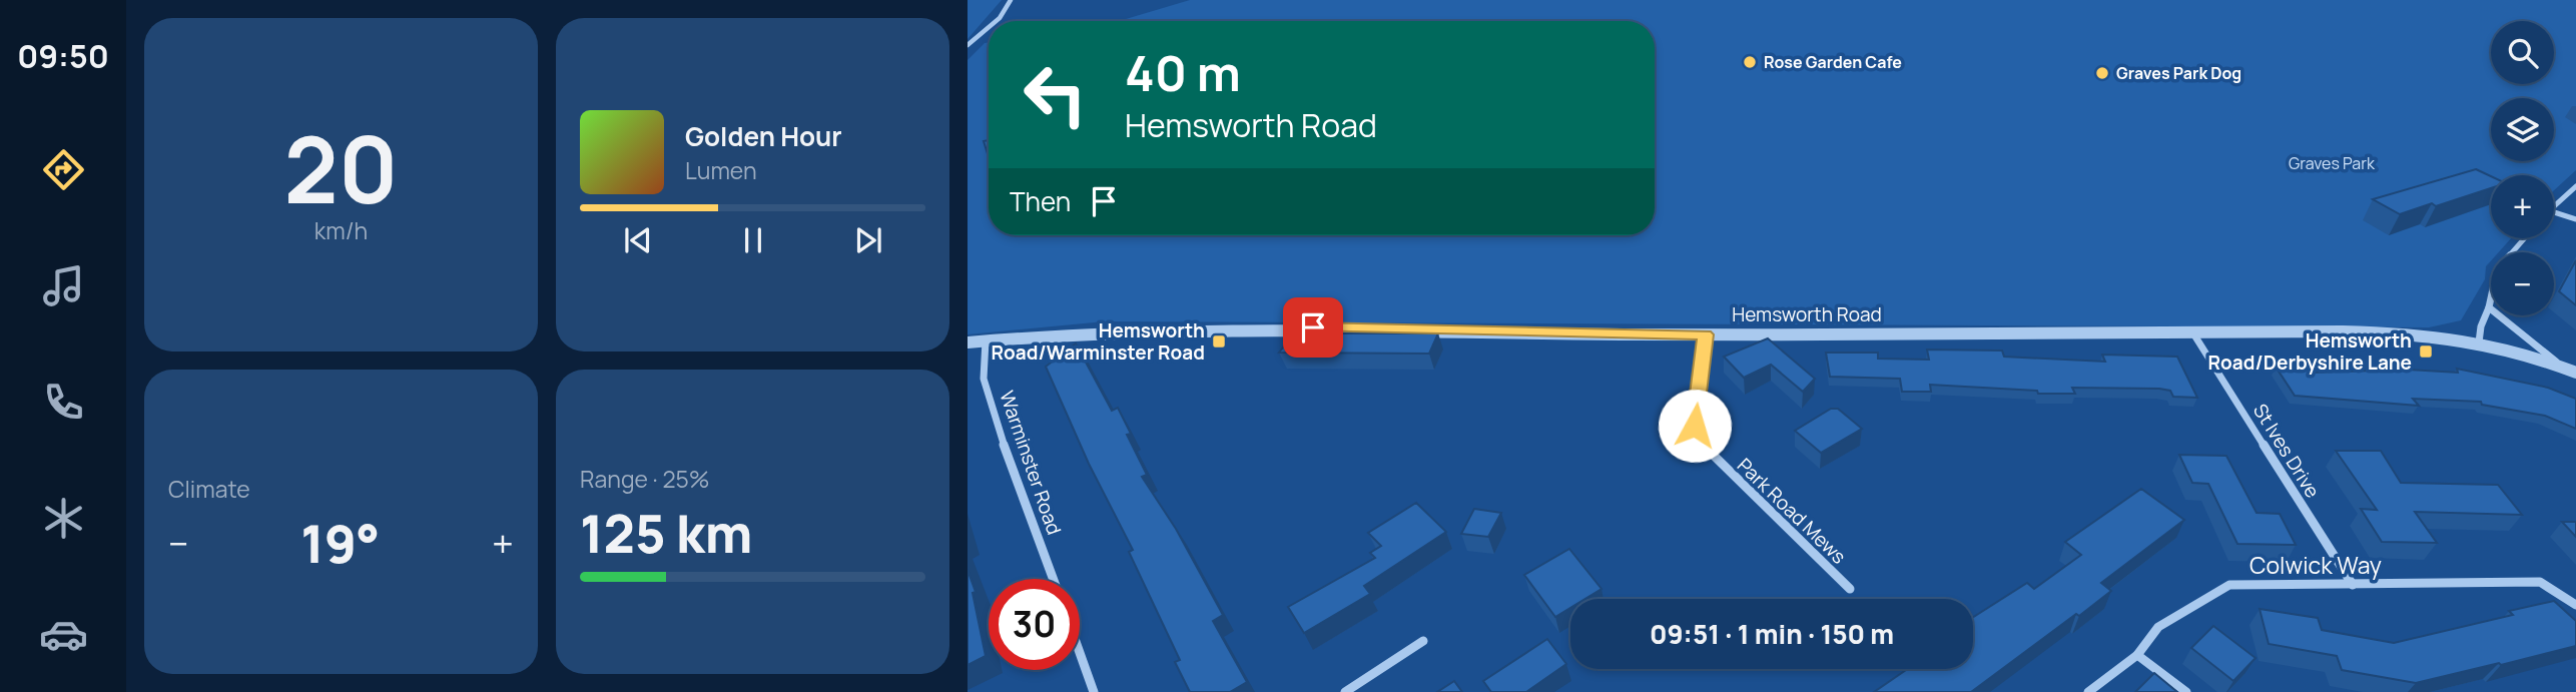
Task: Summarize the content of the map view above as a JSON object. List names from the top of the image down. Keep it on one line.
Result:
{"streets":{"street":["Hemsworth Road","St Ives Drive","Warminster Road","Park Road Mews","Colwick Way"]},"crossings":[["Hemsworth Road","St Ives Drive"],["Hemsworth Road","Warminster Road"],["Hemsworth Road","Park Road Mews"],["St Ives Drive","Colwick Way"]],"parks":["Graves Park"],"places":{"other":["Rose Garden Cafe","Graves Park Dog"],"transit":["Hemsworth Road/Warminster Road","Hemsworth Road/Derbyshire Lane"]},"page":{"tabs":"09:50","tile":[["20","km/h"],"Climate",["Range · 25%","125 km"]],"map_buttons":["+","−"],"turn":["40 m","Hemsworth Road"],"song":["Golden Hour","Lumen"],"then":"Then","heat":["−","19°","+"],"limit":"30","trip":"09:51 · 1 min · 150 m"}}
